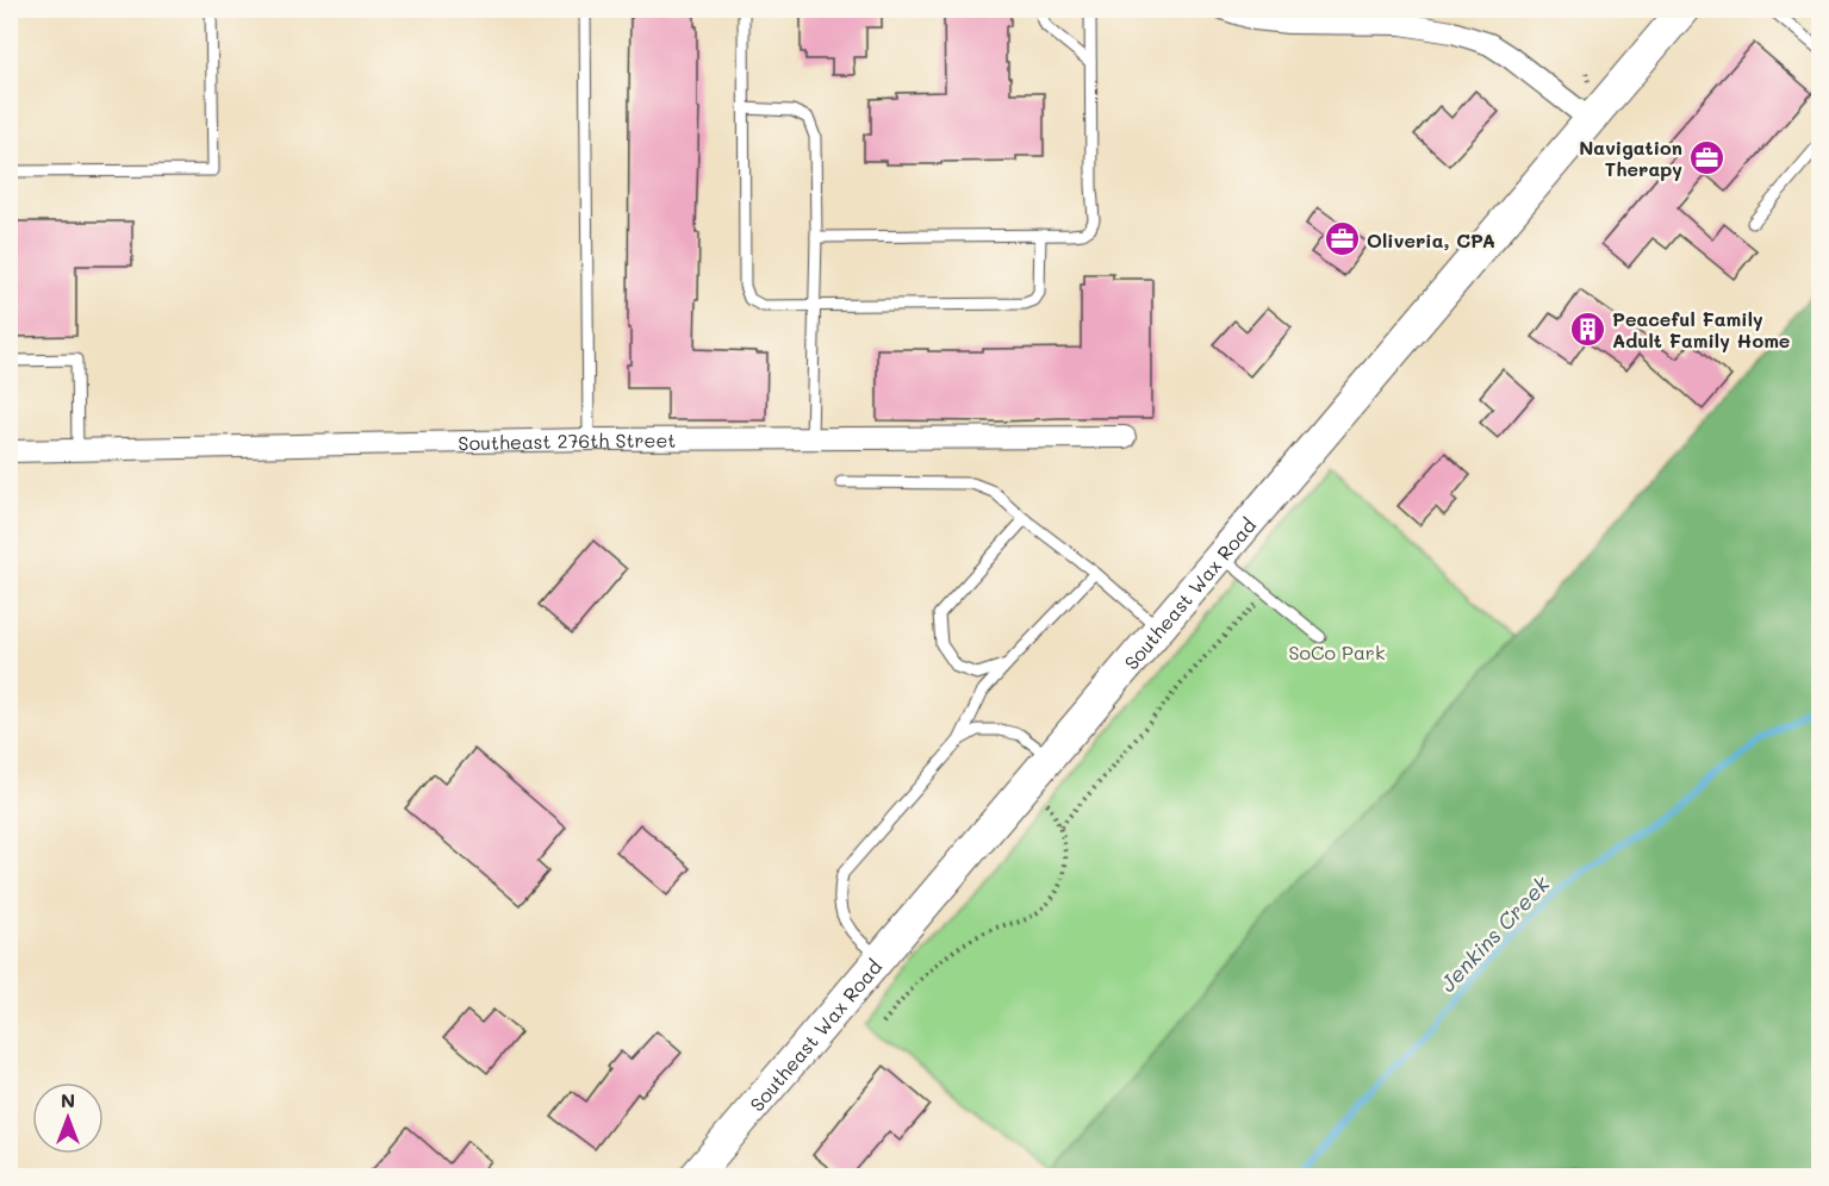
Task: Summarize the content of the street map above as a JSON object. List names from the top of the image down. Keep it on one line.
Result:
{"streets":{"street":["Southeast 276th Street","Southeast Wax Road"]},"water":["Jenkins Creek"],"parks":["SoCo Park"],"places":{"office":["Navigation Therapy","Oliveria, CPA"],"building":["Peaceful Family Adult Family Home"]},"north":"top"}
